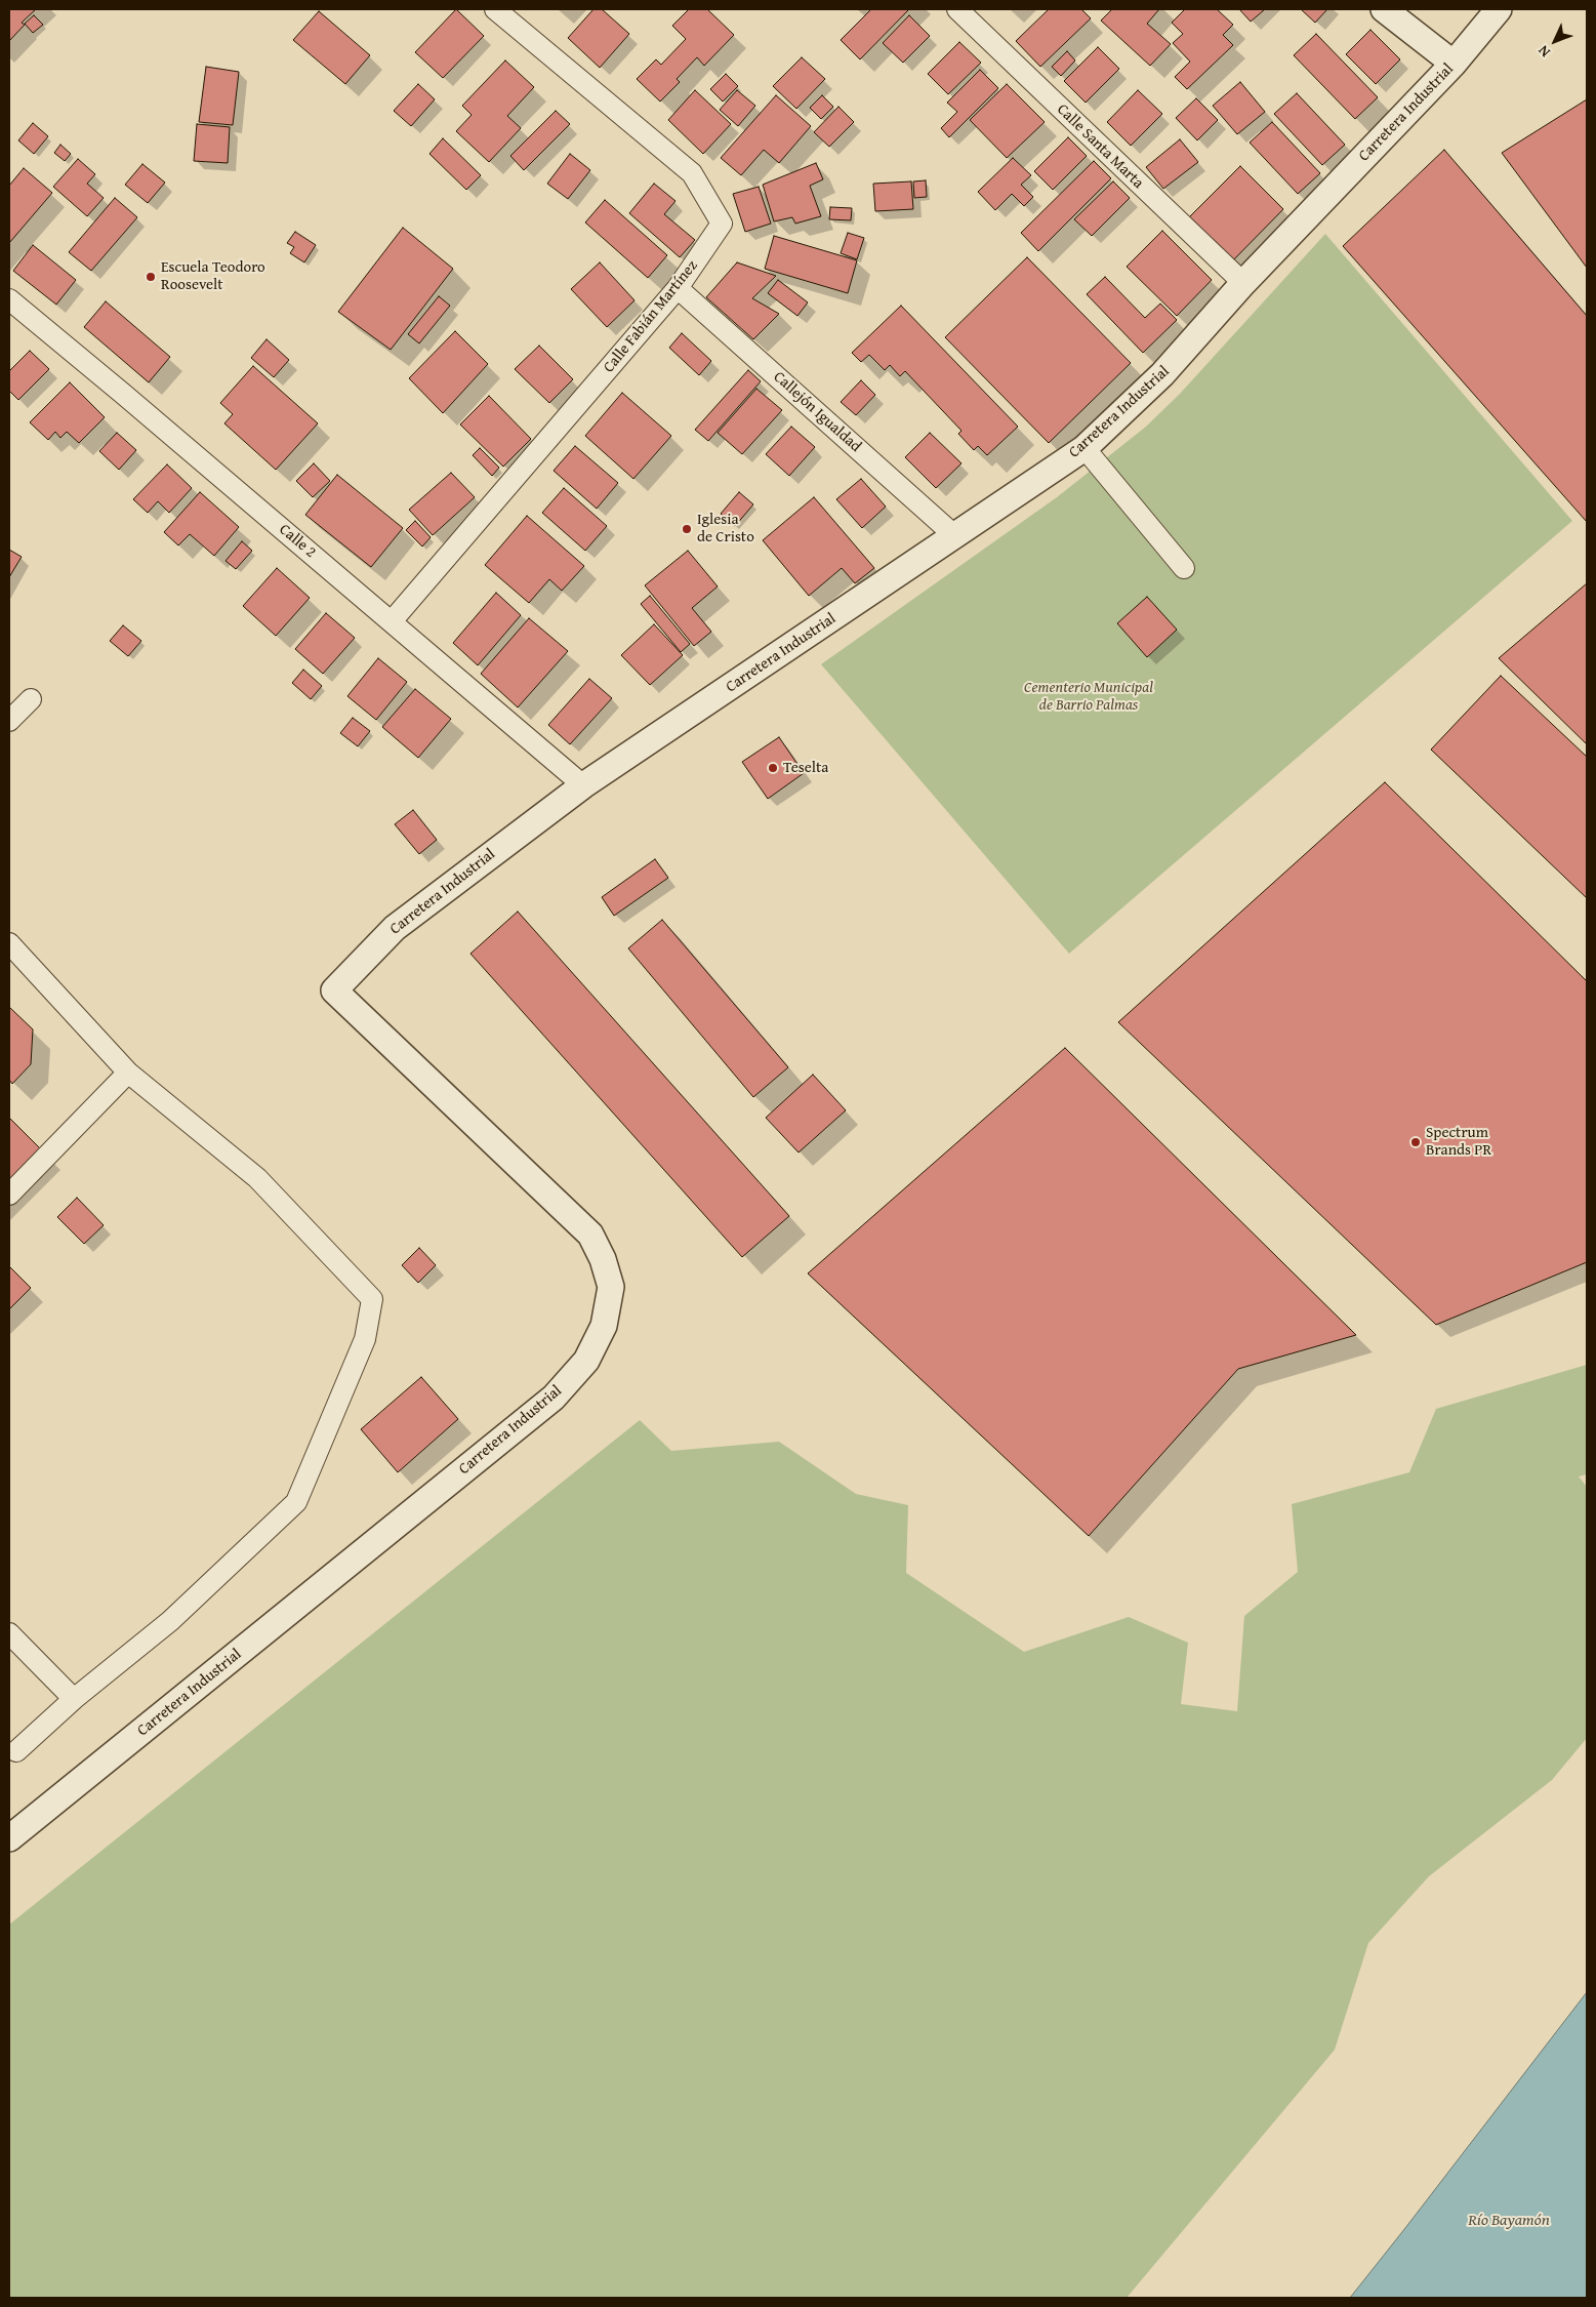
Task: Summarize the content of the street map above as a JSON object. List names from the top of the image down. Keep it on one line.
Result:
{"streets":{"street":["Carretera Industrial","Calle Santa Marta","Calle Fabián Martínez","Callejón Igualdad","Calle 2"]},"crossings":[["Carretera Industrial","Calle Santa Marta"],["Carretera Industrial","Callejón Igualdad"],["Carretera Industrial","Calle 2"],["Calle Fabián Martínez","Callejón Igualdad"],["Calle Fabián Martínez","Calle 2"]],"water":["Río Bayamón"],"parks":["Cementerio Municipal de Barrio Palmas"],"places":["Escuela Teodoro Roosevelt","Iglesia de Cristo","Teselta","Spectrum Brands PR"],"north":"bottom left"}
